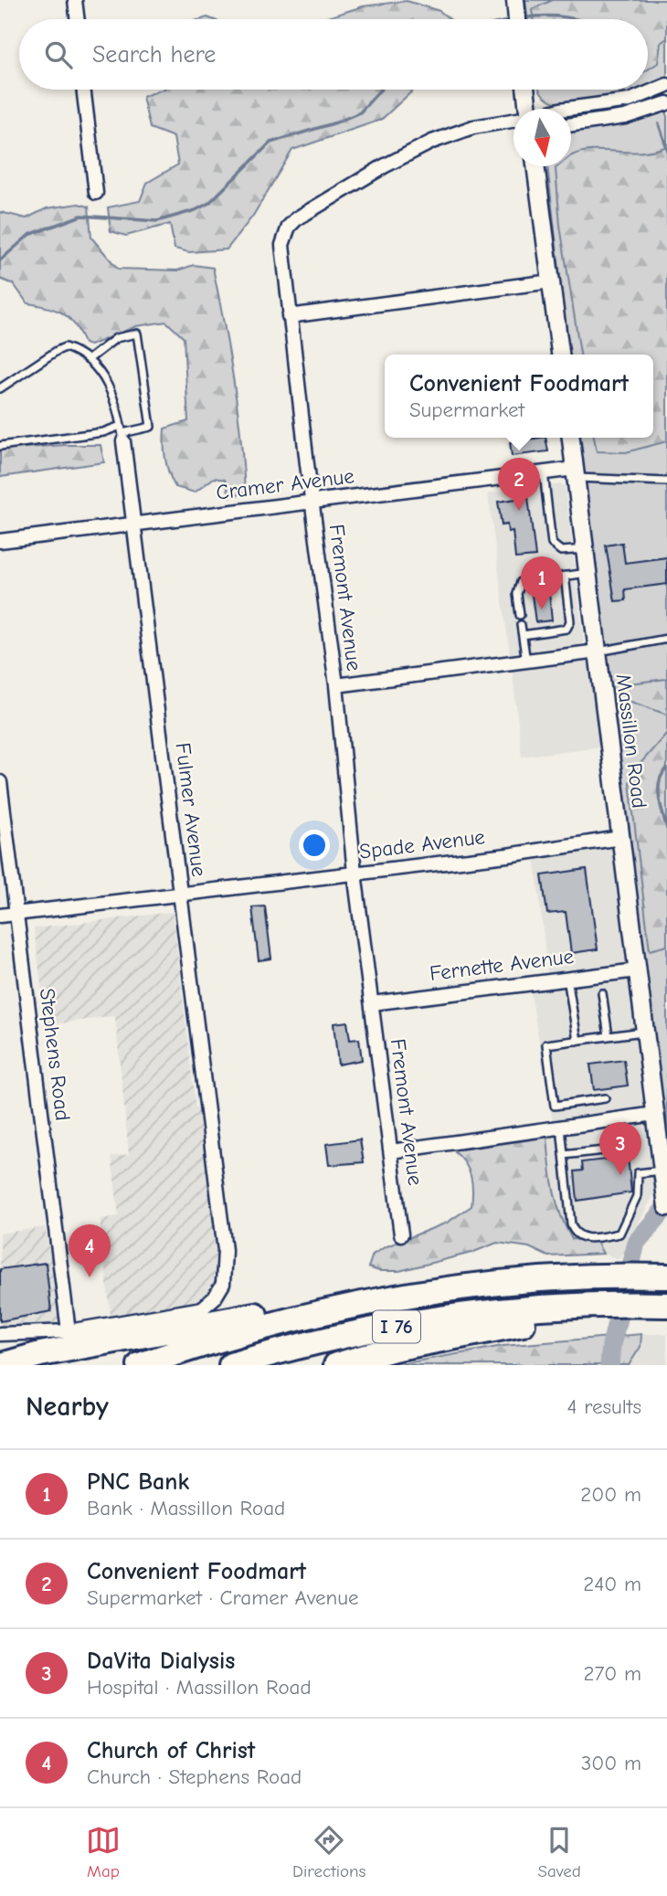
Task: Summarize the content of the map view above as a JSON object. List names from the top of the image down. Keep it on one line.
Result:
{"streets":{"highway":["I 76"],"street":["Cramer Avenue","Fremont Avenue","Massillon Road","Fulmer Avenue","Spade Avenue","Fernette Avenue","Stephens Road"]},"crossings":[["Cramer Avenue","Fremont Avenue"],["Cramer Avenue","Massillon Road"],["Cramer Avenue","Fulmer Avenue"],["Fremont Avenue","Spade Avenue"],["Fremont Avenue","Fernette Avenue"],["Massillon Road","Spade Avenue"],["Massillon Road","Fernette Avenue"],["Fulmer Avenue","Spade Avenue"],["Fulmer Avenue","Stephens Road"],["Spade Avenue","Stephens Road"]],"north":"bottom","page":{"search":"Search here","popup":["Convenient Foodmart","Supermarket"],"pins":["2","1","3","4"],"heading":["Nearby","4 results"],"list":[{"mark":"1","name":"PNC Bank","note":"Bank · Massillon Road","value":"200 m"},{"mark":"2","name":"Convenient Foodmart","note":"Supermarket · Cramer Avenue","value":"240 m"},{"mark":"3","name":"DaVita Dialysis","note":"Hospital · Massillon Road","value":"270 m"},{"mark":"4","name":"Church of Christ","note":"Church · Stephens Road","value":"300 m"}],"nav":["Map","Directions","Saved"]}}
